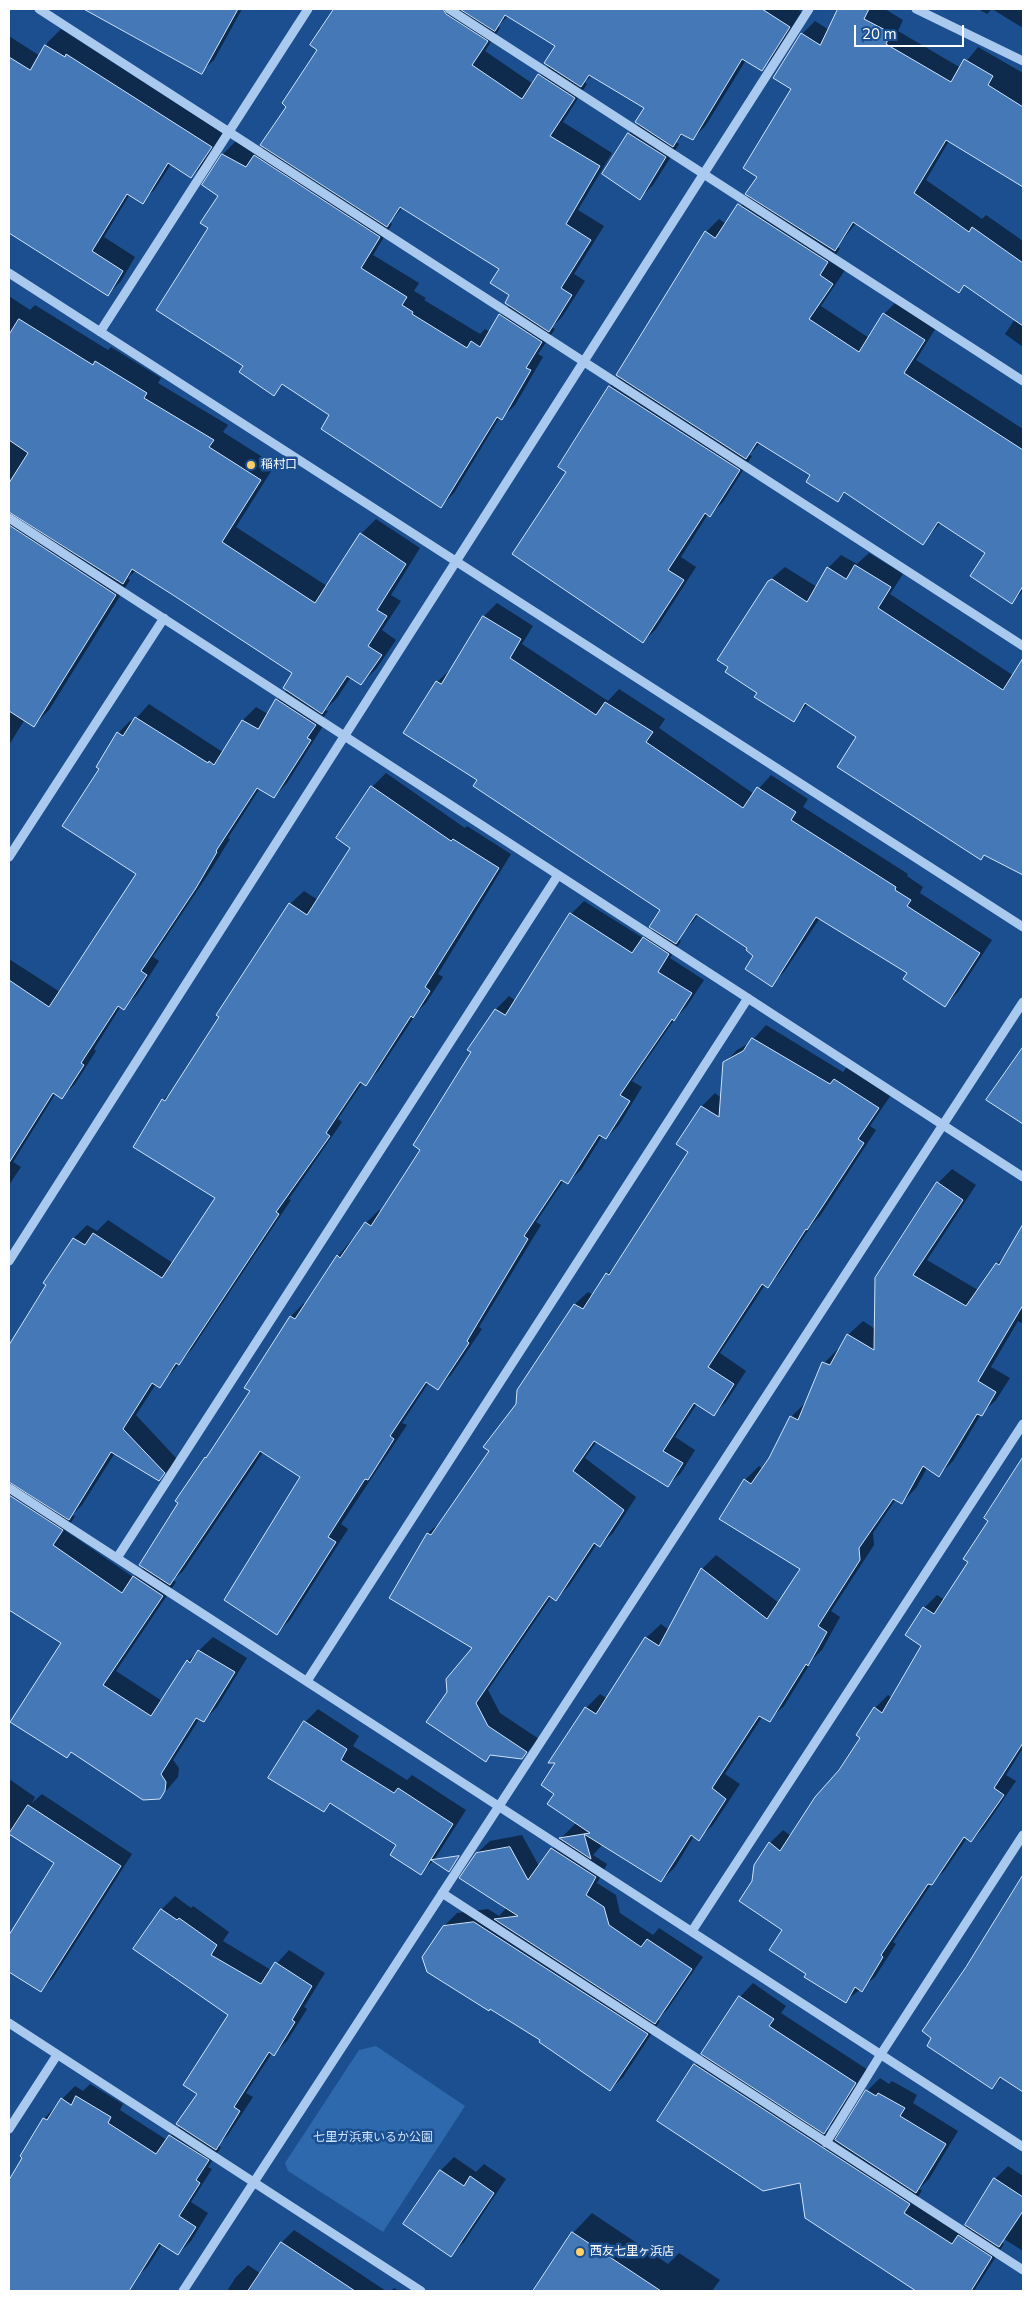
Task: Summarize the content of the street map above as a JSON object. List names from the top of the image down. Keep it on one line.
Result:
{"parks":["七里ガ浜東いるか公園"],"places":["稲村口","西友七里ヶ浜店"],"scale_bar":"20 m"}
